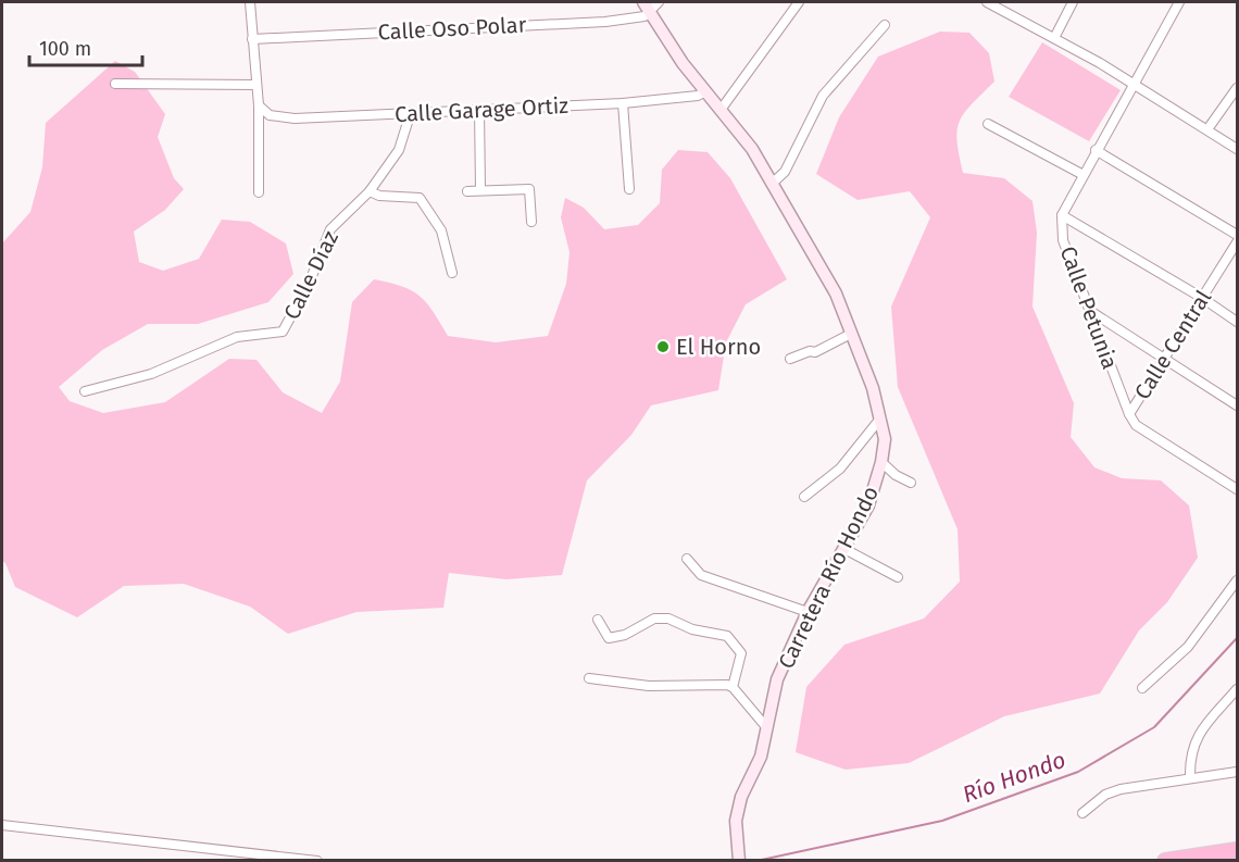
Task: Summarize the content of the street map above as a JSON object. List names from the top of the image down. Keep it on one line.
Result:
{"streets":{"street":["Calle Oso Polar","Calle Garage Ortiz","Calle Díaz","Calle Petunia","Calle Central","Carretera Río Hondo"]},"crossings":[["Calle Oso Polar","Carretera Río Hondo"],["Calle Garage Ortiz","Calle Díaz"],["Calle Garage Ortiz","Carretera Río Hondo"],["Calle Petunia","Calle Central"]],"water":["Río Hondo"],"places":["El Horno"],"scale_bar":"100 m"}
